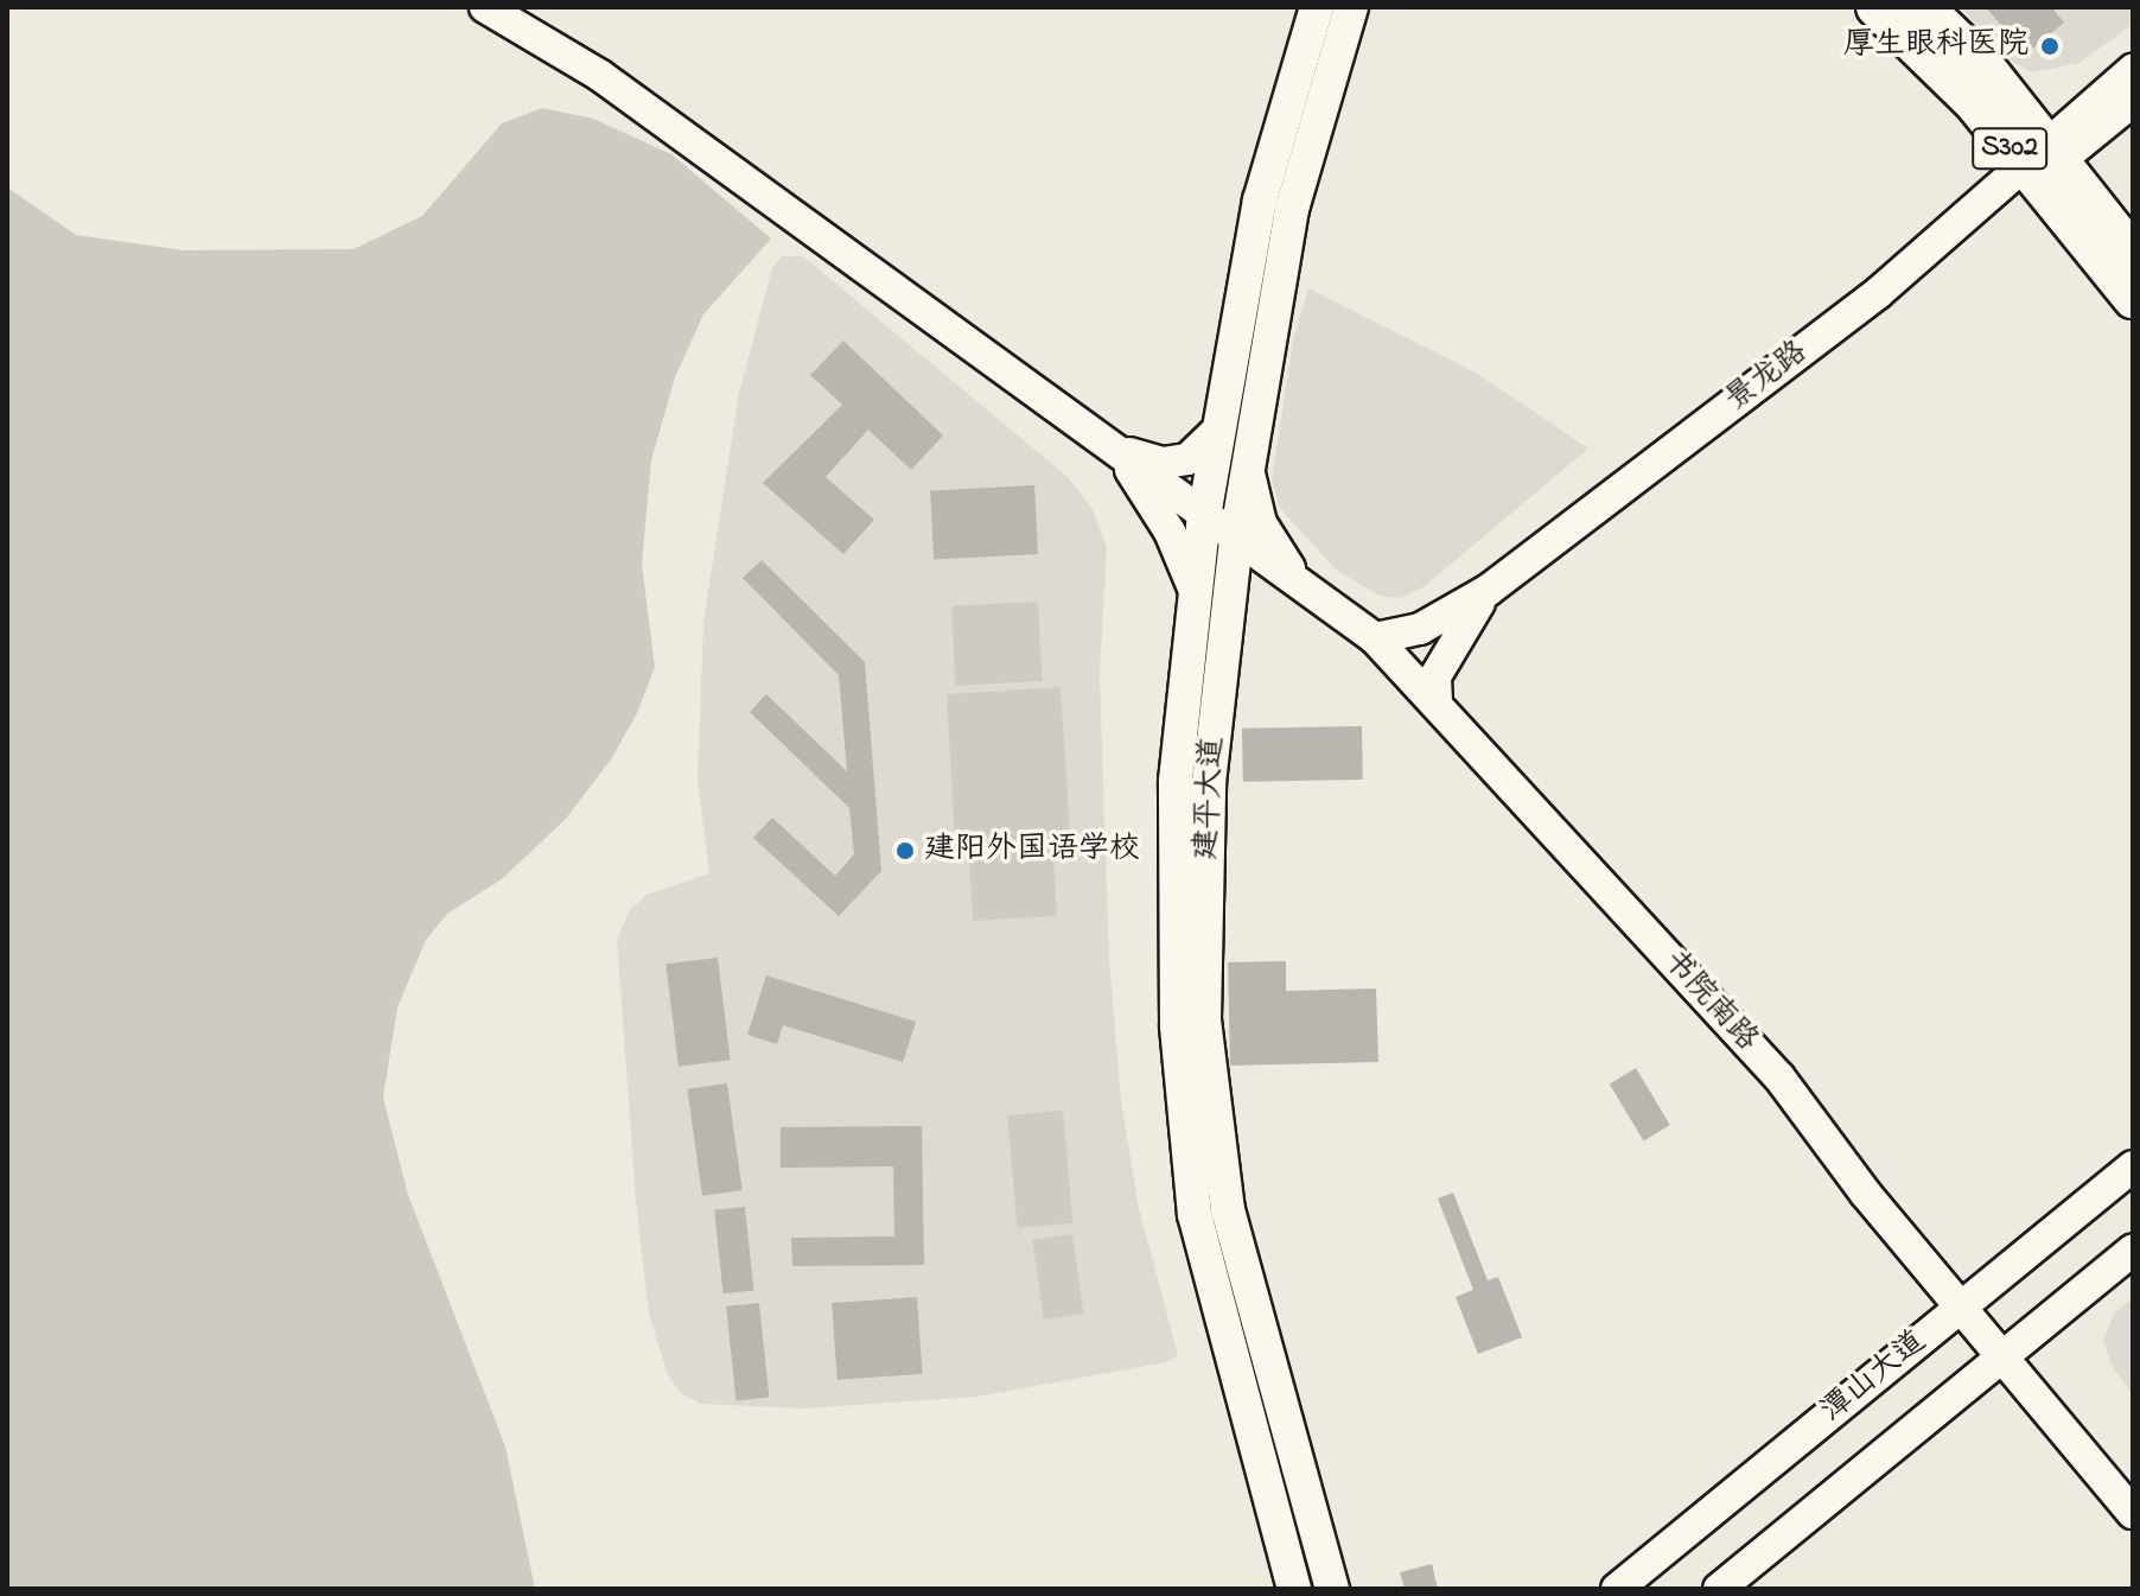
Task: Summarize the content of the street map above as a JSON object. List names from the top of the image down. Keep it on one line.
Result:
{"streets":{"highway":["S302"],"main road":["景龙路","建平大道","书院南路","潭山大道"]},"crossings":[["S302","景龙路"],["景龙路","书院南路"],["建平大道","书院南路"],["书院南路","潭山大道"]],"places":["厚生眼科医院","建阳外国语学校"]}
